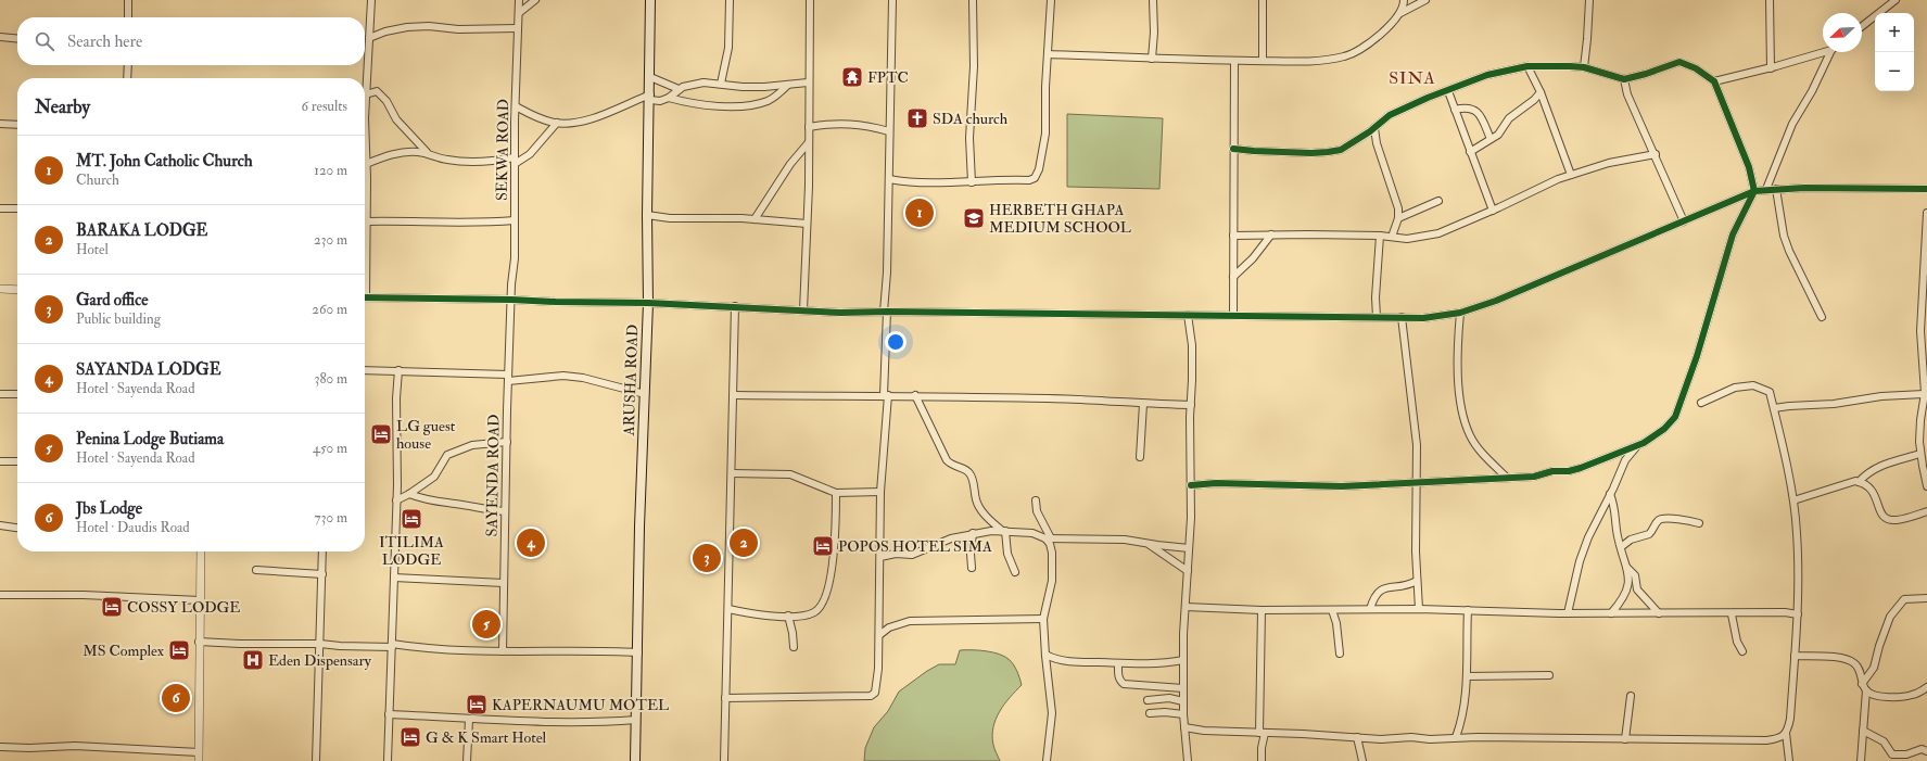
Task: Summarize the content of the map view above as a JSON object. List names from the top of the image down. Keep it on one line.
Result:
{"streets":{"main road":["ARUSHA ROAD"],"street":["SEKWA ROAD","SAYENDA ROAD"]},"crossings":[["SEKWA ROAD","SAYENDA ROAD"]],"districts":["SINA"],"places":{"temple":["FPTC"],"church":["SDA church"],"school or university":["HERBETH GHAPA MEDIUM SCHOOL"],"hotel":["LG guest house","ITILIMA LODGE","POPOS HOTEL SIMA","COSSY LODGE","MS Complex","KAPERNAUMU MOTEL","G & K Smart Hotel"],"hospital":["Eden Dispensary"]},"north":"bottom left","page":{"map_buttons":["+","−"],"search":"Search here","heading":["Nearby","6 results"],"list":[{"mark":"1","name":"MT. John Catholic Church","note":"Church","value":"120 m"},{"mark":"2","name":"BARAKA LODGE","note":"Hotel","value":"230 m"},{"mark":"3","name":"Gard office","note":"Public building","value":"260 m"},{"mark":"4","name":"SAYANDA LODGE","note":"Hotel · Sayenda Road","value":"380 m"},{"mark":"5","name":"Penina Lodge Butiama","note":"Hotel · Sayenda Road","value":"450 m"},{"mark":"6","name":"Jbs Lodge","note":"Hotel · Daudis Road","value":"730 m"}],"pins":["1","2","4","3","5","6"]}}
